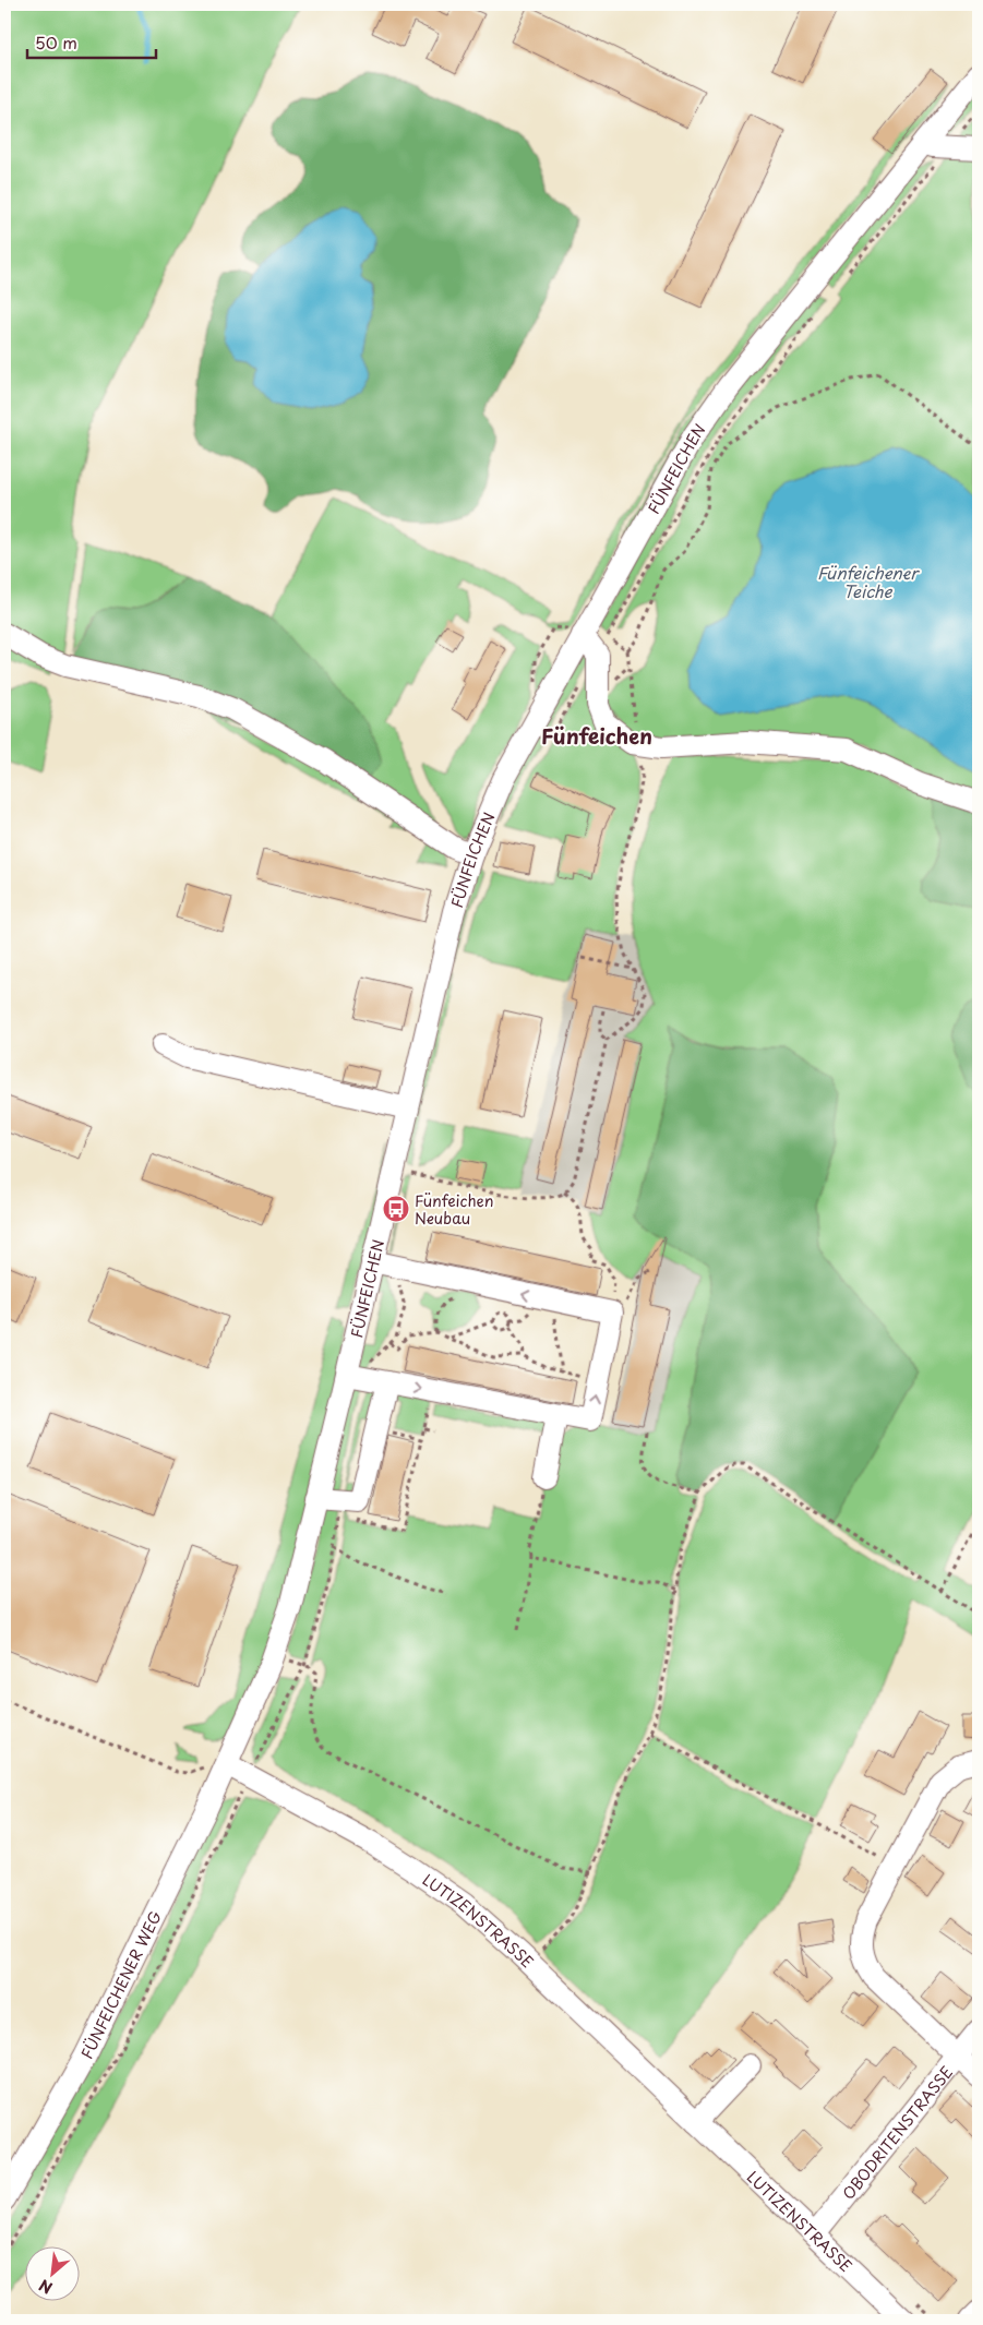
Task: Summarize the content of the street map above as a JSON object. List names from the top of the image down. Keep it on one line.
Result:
{"streets":{"street":["FÜNFEICHEN","LUTIZENSTRASSE","FÜNFEICHENER WEG","OBODRITENSTRASSE"]},"crossings":[["FÜNFEICHEN","LUTIZENSTRASSE"],["FÜNFEICHEN","FÜNFEICHENER WEG"],["LUTIZENSTRASSE","FÜNFEICHENER WEG"],["LUTIZENSTRASSE","OBODRITENSTRASSE"]],"districts":["Fünfeichen"],"water":["Fünfeichener Teiche"],"places":{"bus stop":["Fünfeichen Neubau"]},"scale_bar":"50 m","north":"bottom left"}
